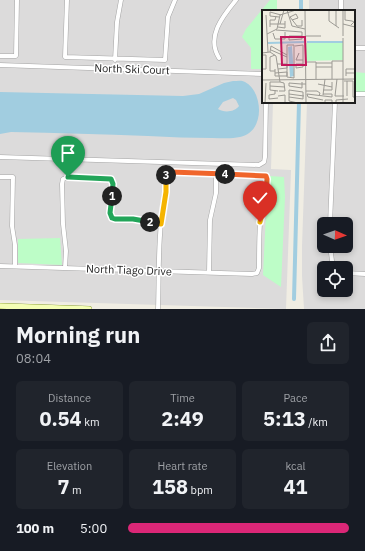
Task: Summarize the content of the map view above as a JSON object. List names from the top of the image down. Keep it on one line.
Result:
{"streets":{"street":["North Ski Court","North Tiago Drive"]},"north":"right","page":{"pins":["4","3","1","2"],"heading":["Morning run","08:04"],"stats":[["Distance","0.54 km"],["Time","2:49"],["Pace","5:13 /km"],["Elevation","7 m"],["Heart rate","158 bpm"],["kcal","41"]],"list":[{"name":"100 m","note":"5:00"}]}}
